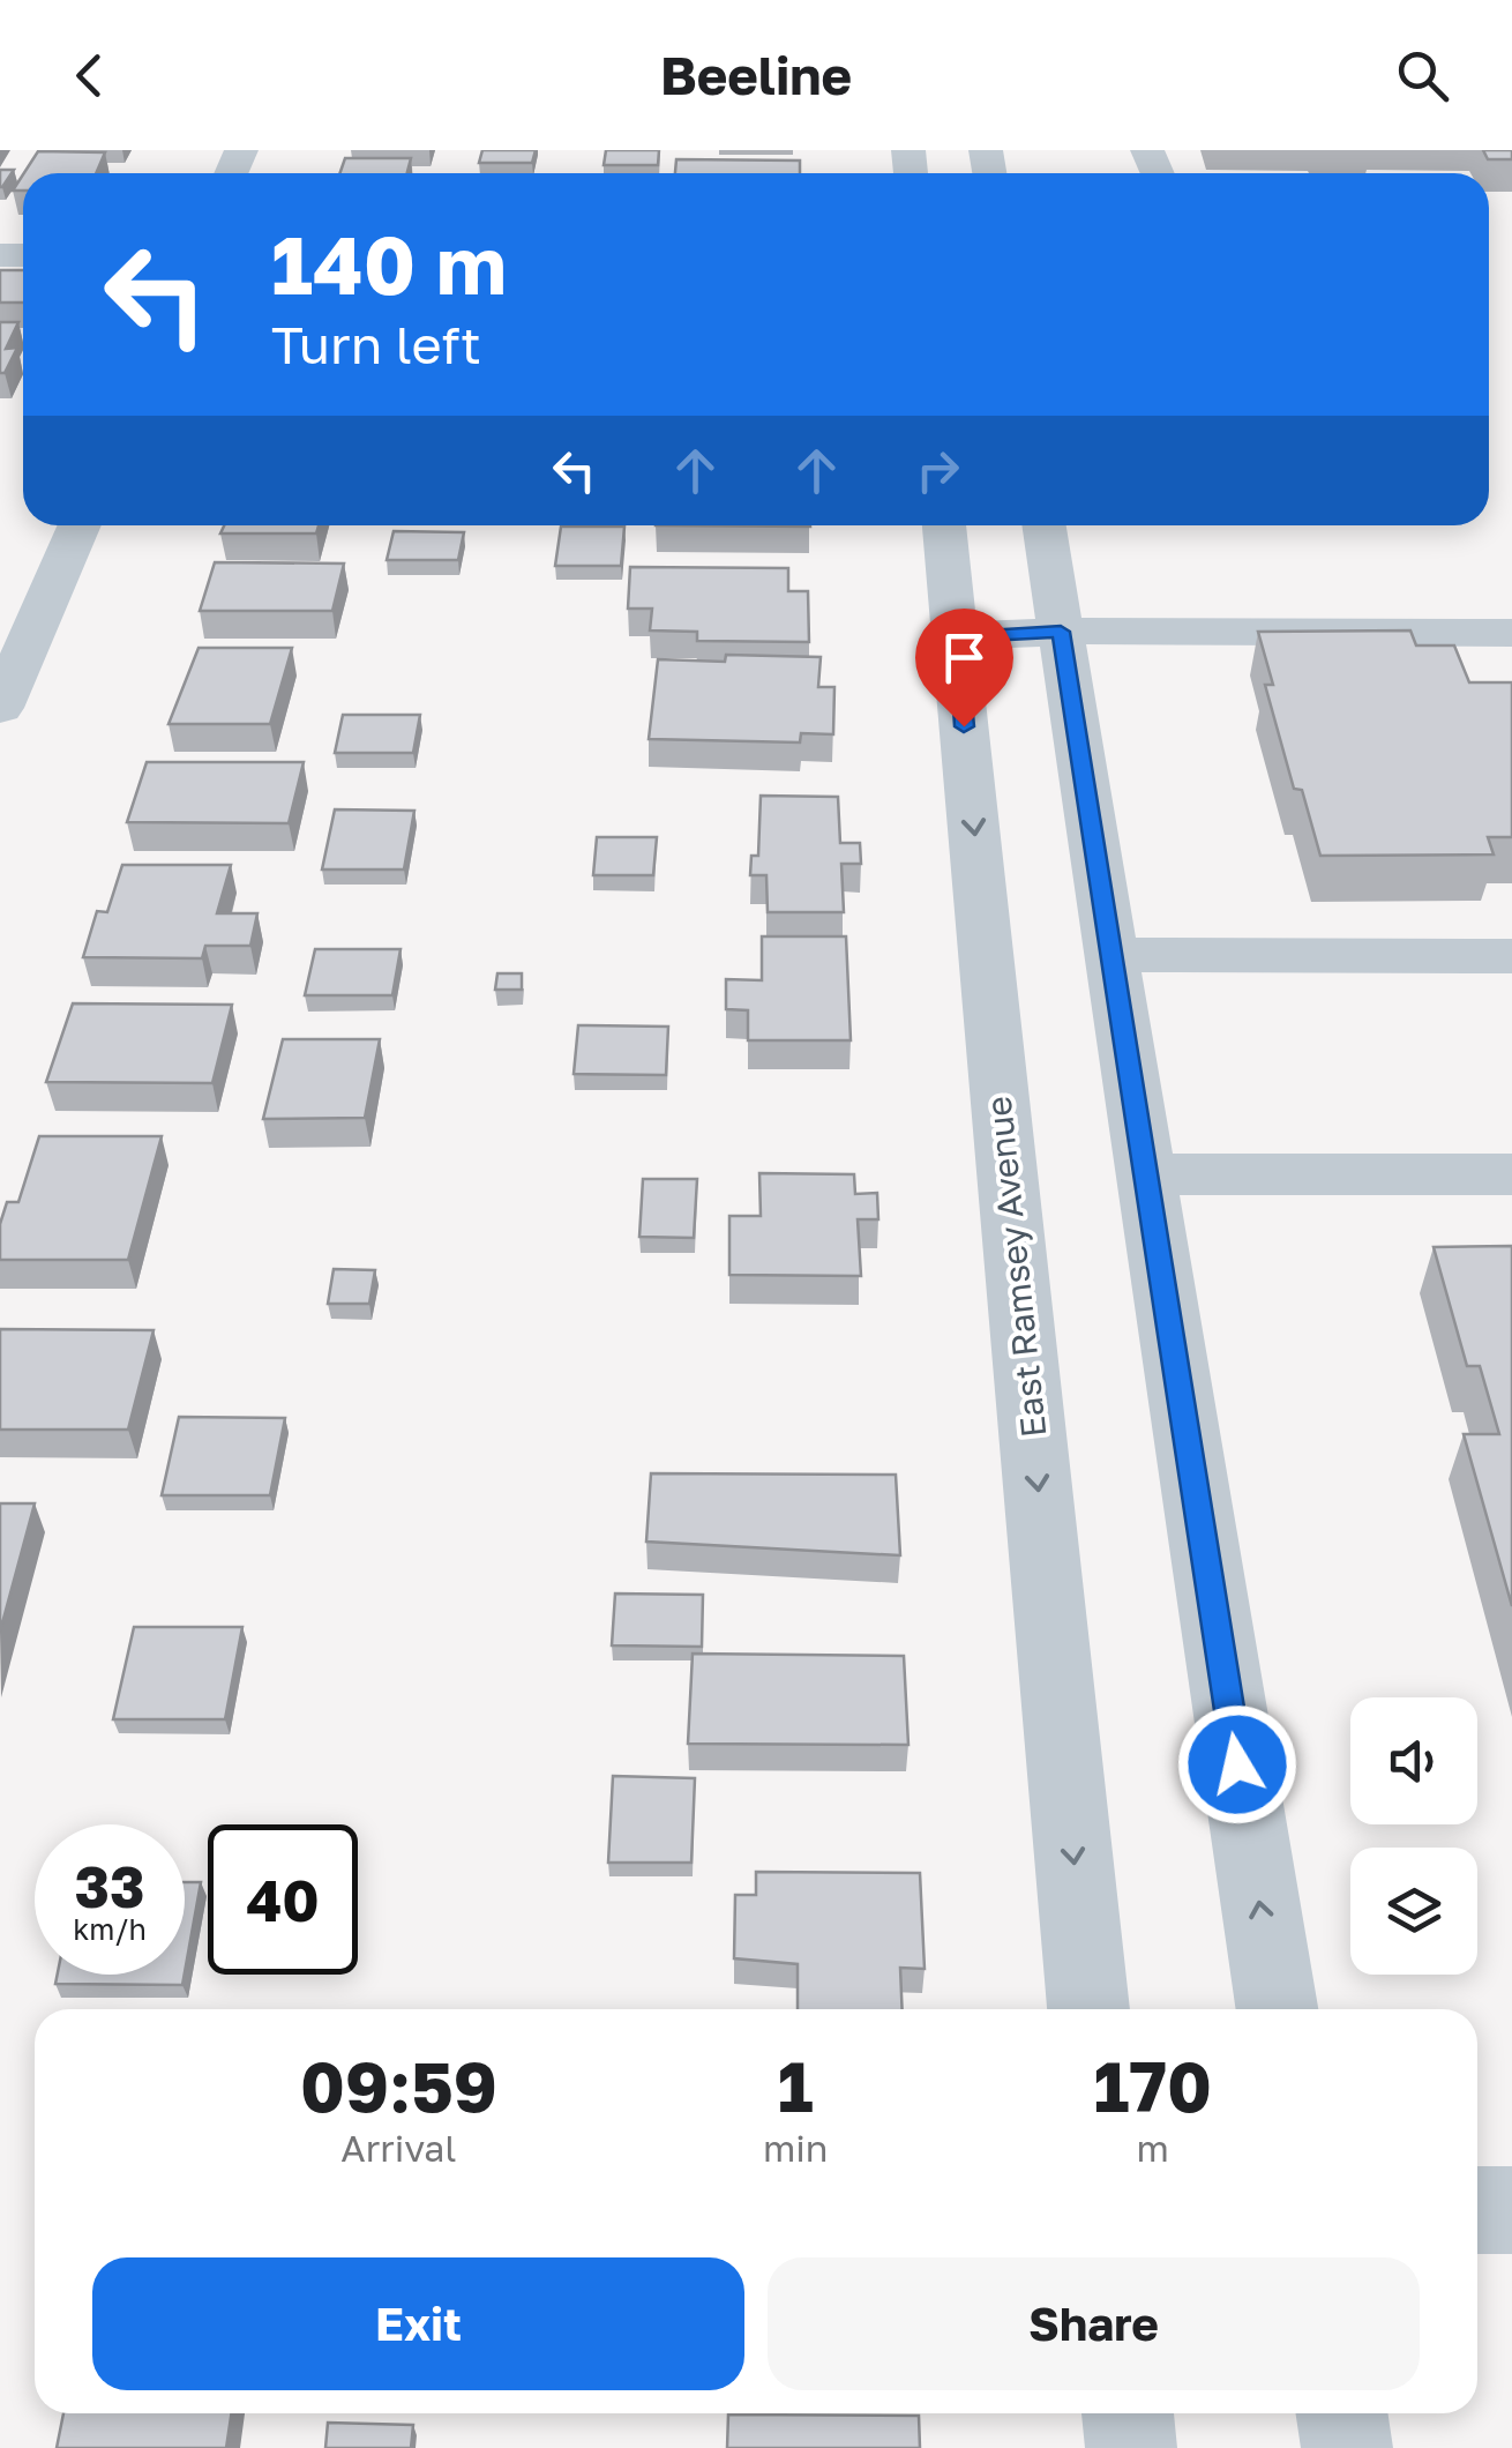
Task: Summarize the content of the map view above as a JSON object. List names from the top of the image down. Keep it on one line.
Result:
{"streets":{"street":["East Ramsey Avenue"]},"page":{"header":"Beeline","turn":["140 m","Turn left"],"speed":"33 km/h","limit":"40","eta":["09:59","Arrival","1","min","170","m"],"buttons":["Exit","Share"]}}
